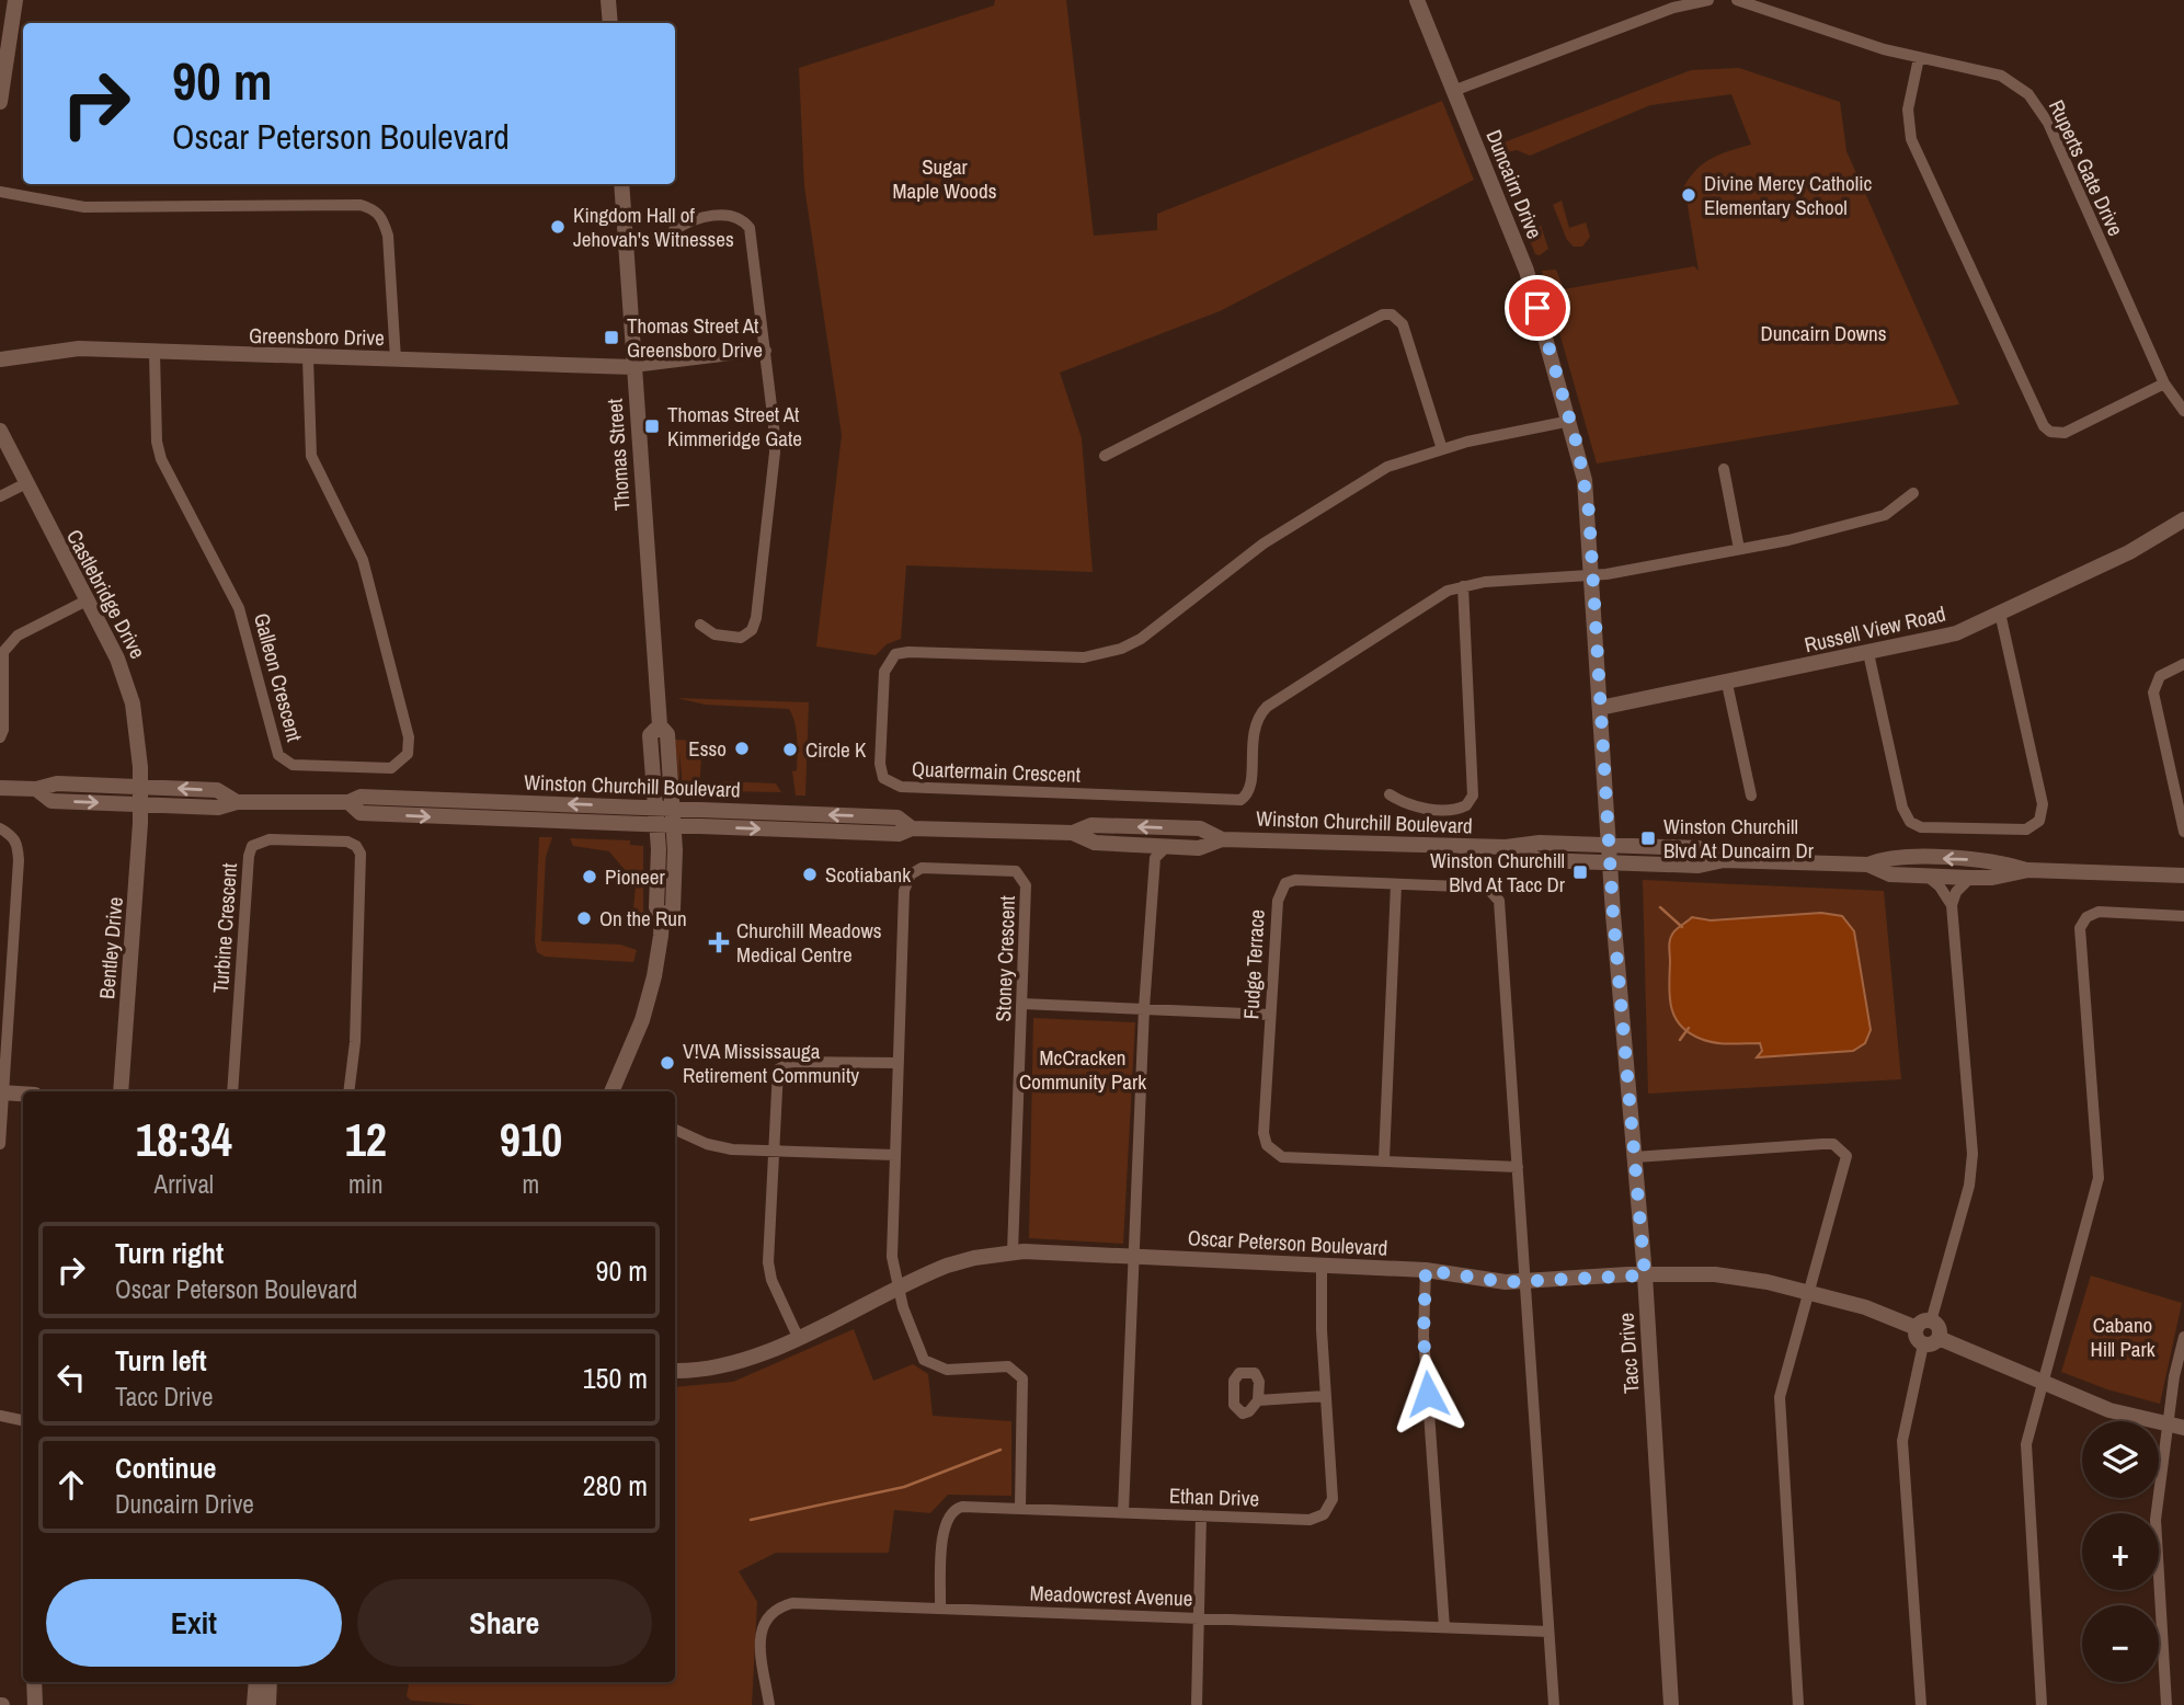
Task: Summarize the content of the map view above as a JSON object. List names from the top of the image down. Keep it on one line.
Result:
{"streets":{"street":["Ruperts Gate Drive","Duncairn Drive","Greensboro Drive","Thomas Street","Castlebridge Drive","Russell View Road","Galleon Crescent","Quartermain Crescent","Winston Churchill Boulevard","Turbine Crescent","Bentley Drive","Stoney Crescent","Fudge Terrace","Oscar Peterson Boulevard","Tacc Drive","Ethan Drive","Meadowcrest Avenue"]},"crossings":[["Duncairn Drive","Russell View Road"],["Duncairn Drive","Quartermain Crescent"],["Duncairn Drive","Winston Churchill Boulevard"],["Duncairn Drive","Tacc Drive"],["Greensboro Drive","Thomas Street"],["Greensboro Drive","Galleon Crescent"],["Thomas Street","Winston Churchill Boulevard"],["Castlebridge Drive","Winston Churchill Boulevard"],["Castlebridge Drive","Bentley Drive"],["Winston Churchill Boulevard","Bentley Drive"],["Winston Churchill Boulevard","Tacc Drive"],["Stoney Crescent","Oscar Peterson Boulevard"],["Stoney Crescent","Ethan Drive"],["Fudge Terrace","Oscar Peterson Boulevard"],["Fudge Terrace","Meadowcrest Avenue"],["Oscar Peterson Boulevard","Tacc Drive"],["Oscar Peterson Boulevard","Ethan Drive"],["Ethan Drive","Meadowcrest Avenue"]],"parks":["Sugar Maple Woods","Duncairn Downs","McCracken Community Park","Cabano Hill Park"],"places":{"other":["Divine Mercy Catholic Elementary School","Kingdom Hall of Jehovah's Witnesses","Esso","Circle K","Scotiabank","Pioneer","On the Run","V!VA Mississauga Retirement Community"],"transit":["Thomas Street At Greensboro Drive","Thomas Street At Kimmeridge Gate","Winston Churchill Blvd At Duncairn Dr","Winston Churchill Blvd At Tacc Dr"],"health":["Churchill Meadows Medical Centre"]},"page":{"turn":["90 m","Oscar Peterson Boulevard"],"eta":["18:34","Arrival","12","min","910","m"],"list":[{"name":"Turn right","note":"Oscar Peterson Boulevard","value":"90 m"},{"name":"Turn left","note":"Tacc Drive","value":"150 m"},{"name":"Continue","note":"Duncairn Drive","value":"280 m"}],"map_buttons":["+","−"],"buttons":["Exit","Share"]}}
